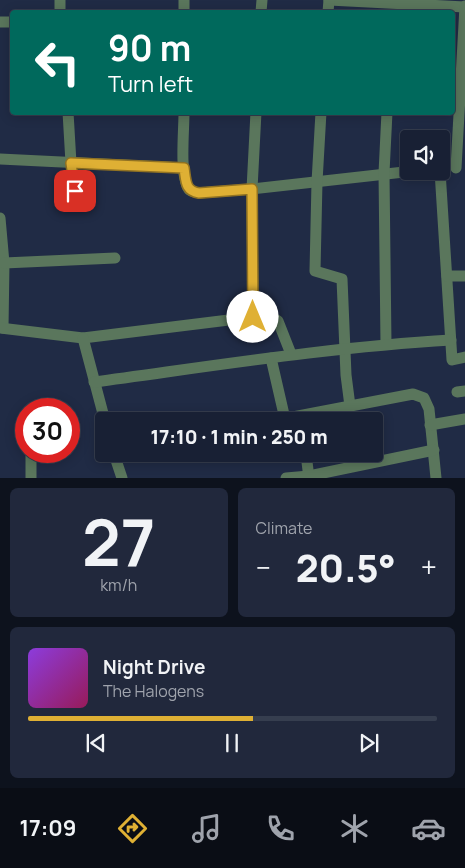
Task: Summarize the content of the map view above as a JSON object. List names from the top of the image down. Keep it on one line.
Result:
{"page":{"turn":["90 m","Turn left"],"limit":"30","trip":"17:10 · 1 min · 250 m","tile":[["27","km/h"],"Climate"],"heat":["−","20.5°","+"],"song":["Night Drive","The Halogens"],"tabs":"17:09"}}
